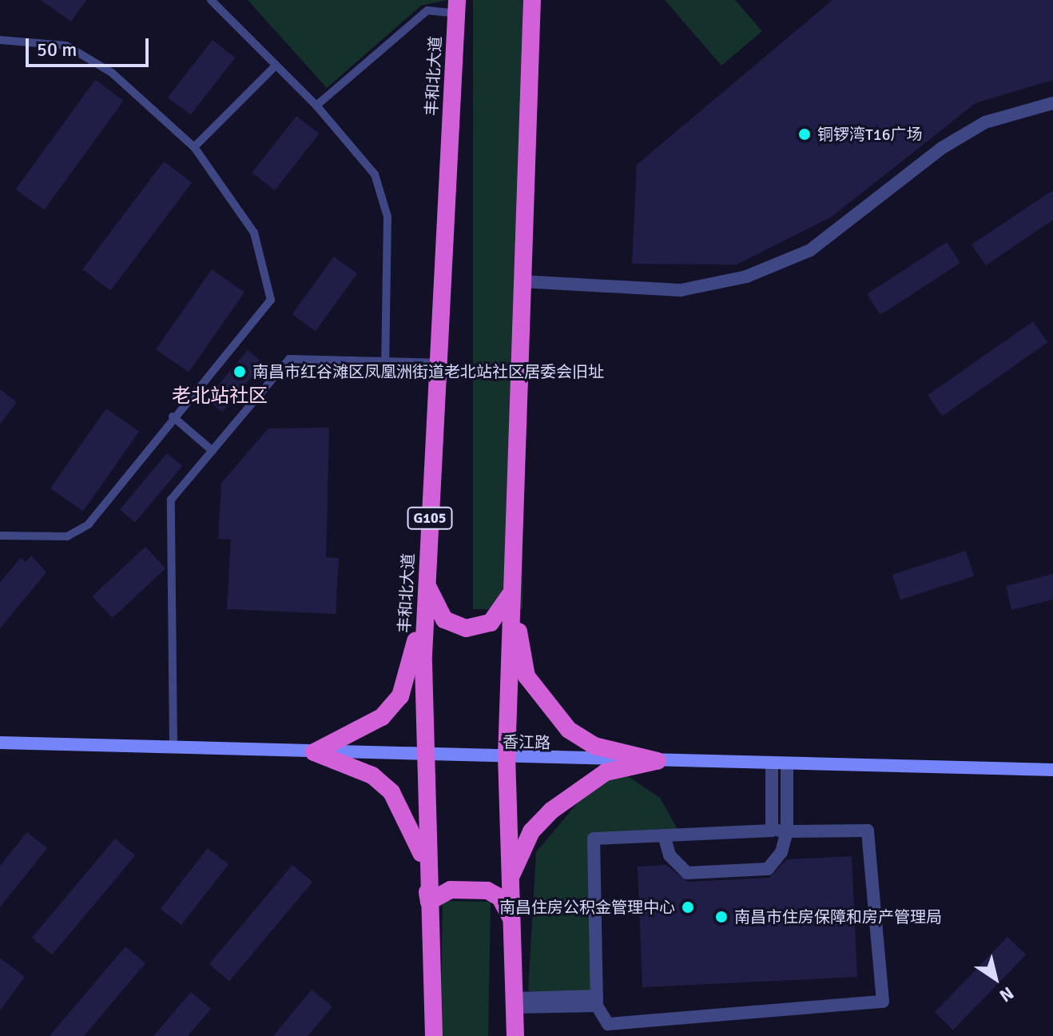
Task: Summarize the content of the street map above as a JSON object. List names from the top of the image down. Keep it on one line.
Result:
{"streets":{"highway":["丰和北大道","G105"],"main road":["香江路"]},"crossings":[["丰和北大道","香江路"]],"districts":["老北站社区"],"places":["铜锣湾T16广场","南昌市红谷滩区凤凰洲街道老北站社区居委会旧址","南昌住房公积金管理中心","南昌市住房保障和房产管理局"],"scale_bar":"50 m","north":"bottom right"}
